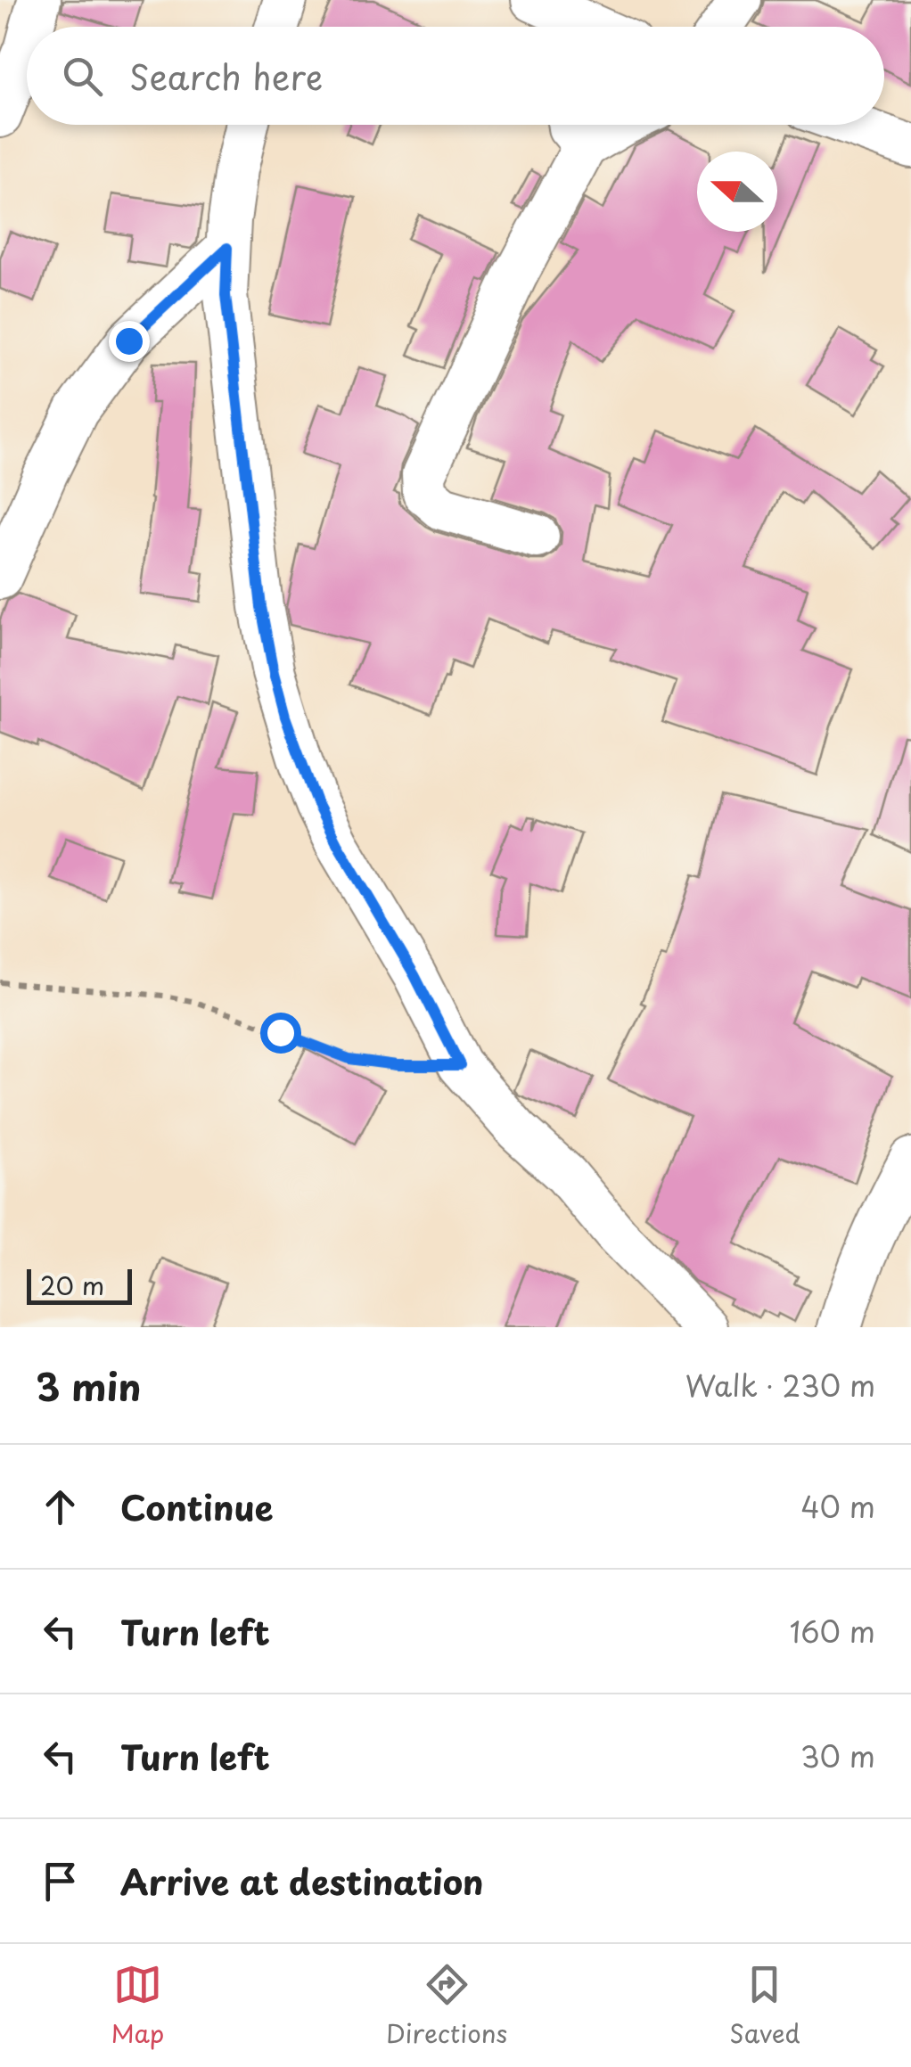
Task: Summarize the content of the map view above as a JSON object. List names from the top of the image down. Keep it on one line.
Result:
{"scale_bar":"20 m","north":"left","page":{"search":"Search here","scale":"20 m","heading":["3 min","Walk · 230 m"],"list":[["Continue","40 m"],["Turn left","160 m"],["Turn left","30 m"],"Arrive at destination"],"nav":["Map","Directions","Saved"]}}
